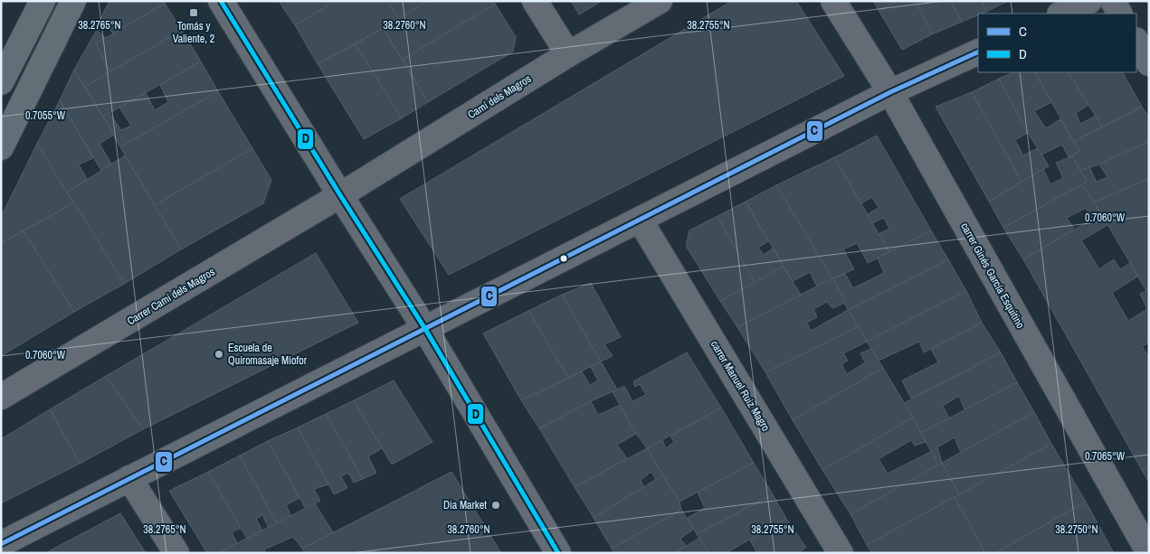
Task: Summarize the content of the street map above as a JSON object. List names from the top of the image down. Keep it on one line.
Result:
{"streets":{"street":["Camí dels Magros","carrer Ginés García Esquitino","Carrer Camí dels Magros","carrer Manuel Ruiz Magro"]},"crossings":[["Camí dels Magros","Carrer Camí dels Magros"]],"places":{"transit":["Tomás y Valiente, 2"],"other":["Escuela de Quiromasaje Miofor","Dia Market"]},"lines":["transit line D","transit line C"],"legend":["C","D"],"coordinates":["38.2765°N","38.2760°N","38.2755°N","0.7055°W","0.7060°W","0.7065°W","38.2750°N"]}
